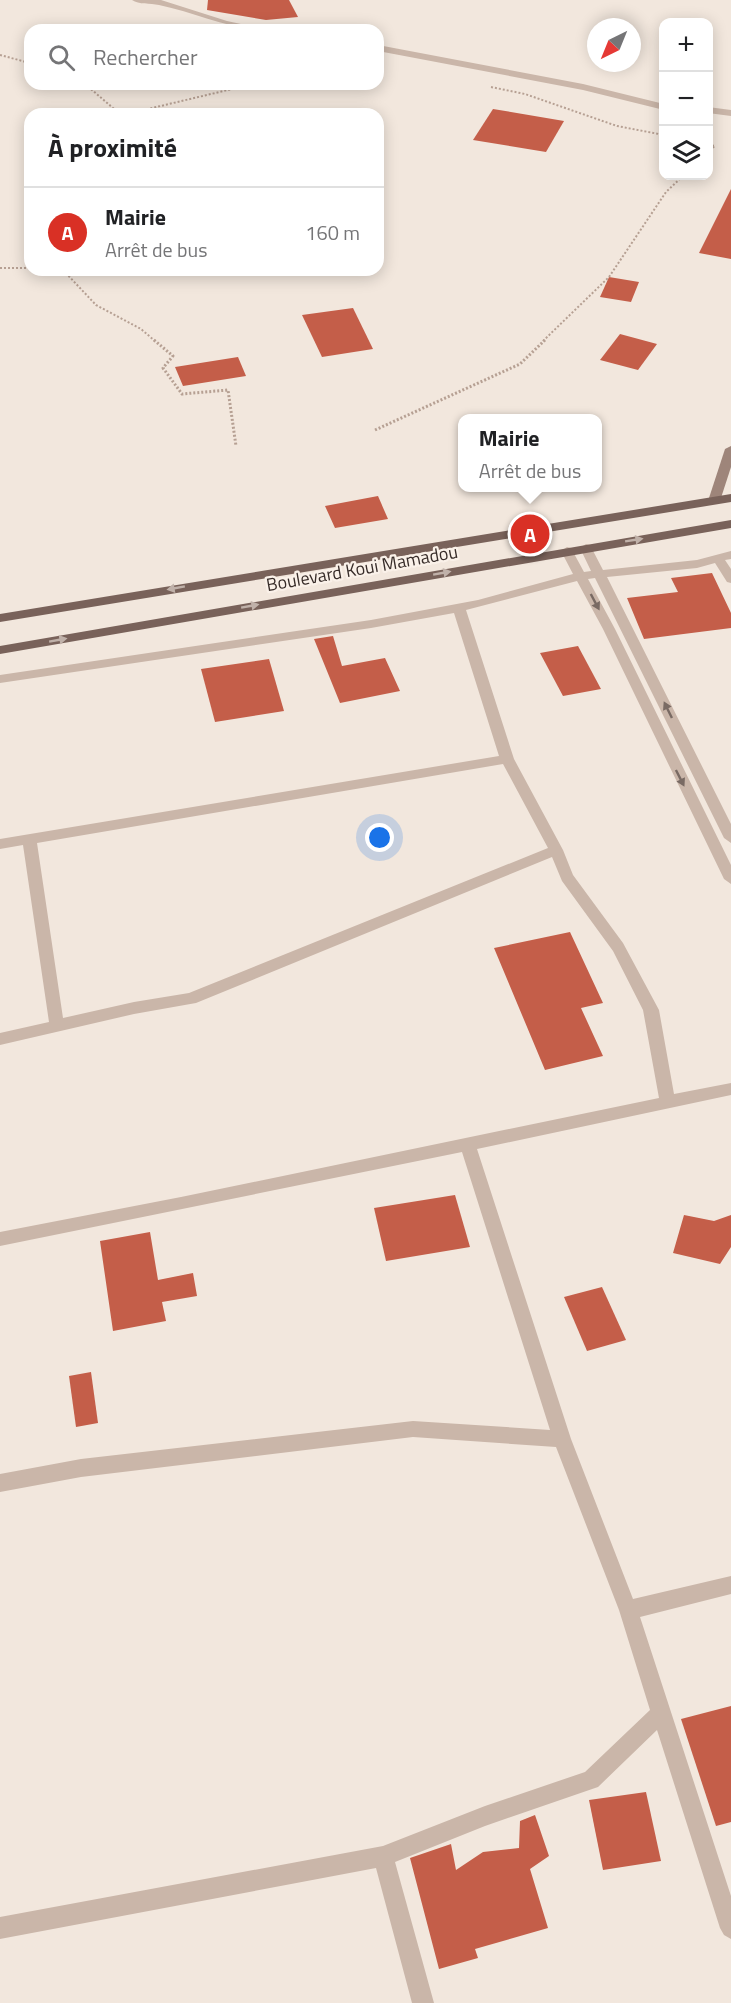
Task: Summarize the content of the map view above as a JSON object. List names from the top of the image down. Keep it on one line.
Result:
{"streets":{"main road":["Boulevard Koui Mamadou"]},"north":"bottom left","page":{"map_buttons":["+","−"],"search":"Rechercher","heading":"À proximité","list":[{"mark":"A","name":"Mairie","note":"Arrêt de bus","value":"160 m"}],"popup":["Mairie","Arrêt de bus"],"pins":"A"}}
